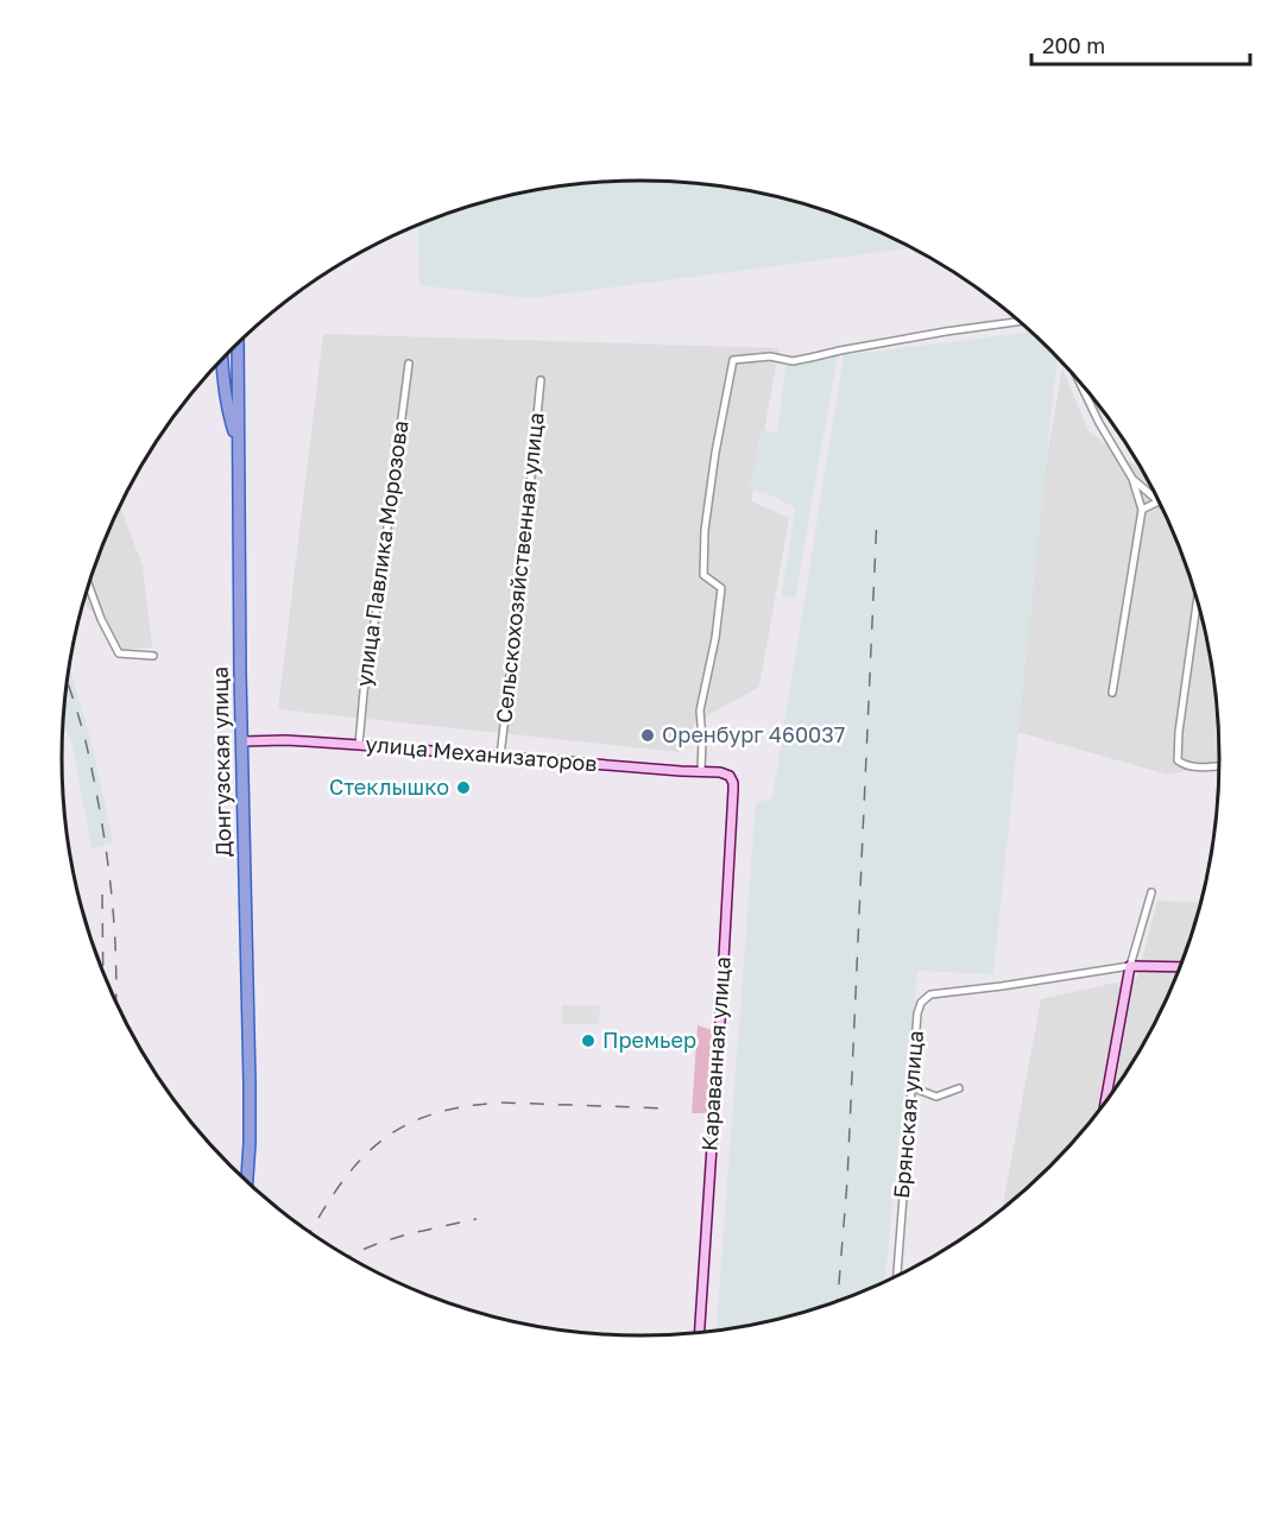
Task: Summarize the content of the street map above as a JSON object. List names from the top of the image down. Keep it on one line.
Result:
{"streets":{"highway":["Донгузская улица"],"street":["улица Павлика Морозова","Сельскохозяйственная улица","улица Механизаторов","Караванная улица","Брянская улица"]},"crossings":[["улица Павлика Морозова","улица Механизаторов"],["Сельскохозяйственная улица","улица Механизаторов"],["улица Механизаторов","Донгузская улица"],["улица Механизаторов","Караванная улица"]],"places":["Оренбург 460037","Стеклышко","Премьер"],"scale_bar":"200 m"}
